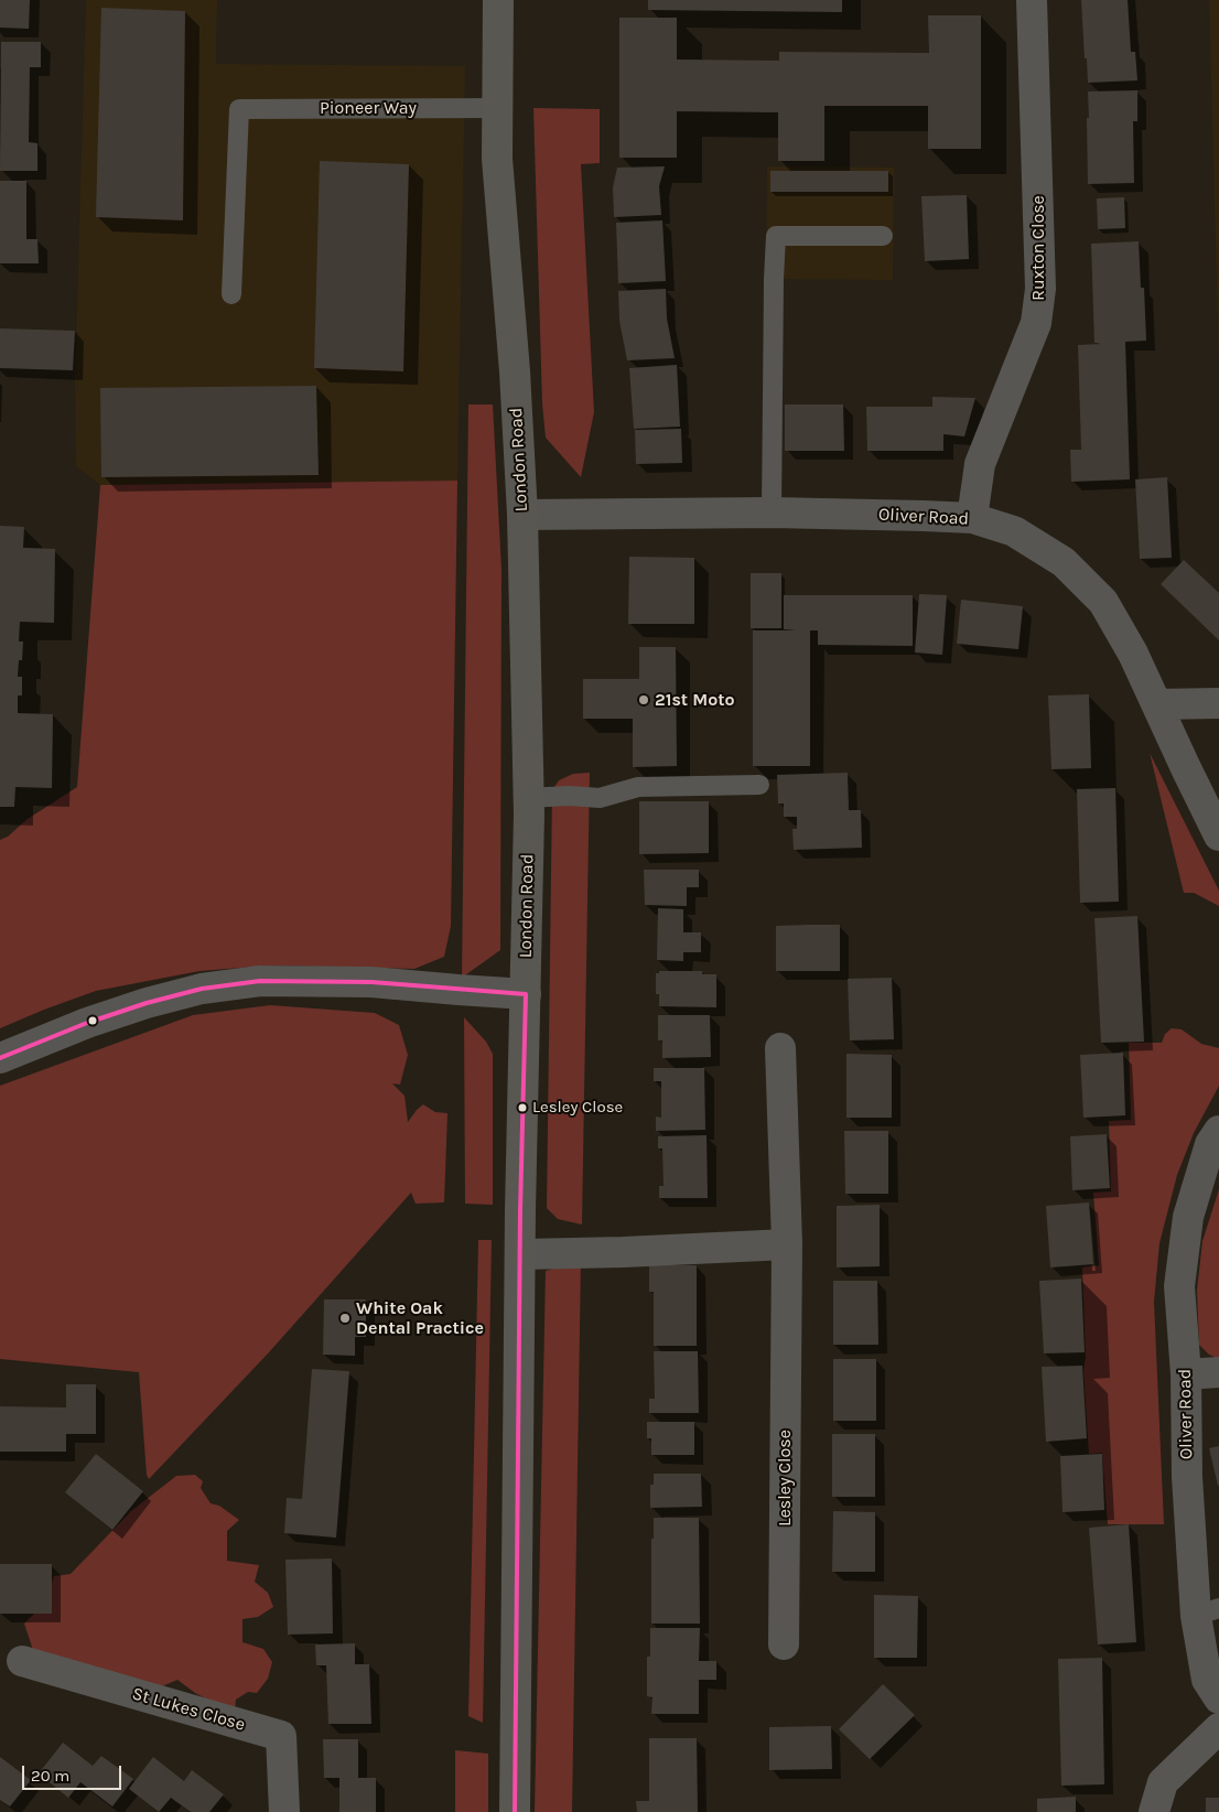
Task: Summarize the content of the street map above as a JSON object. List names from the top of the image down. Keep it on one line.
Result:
{"streets":{"main road":["London Road"],"street":["Ruxton Close","Oliver Road","Lesley Close","St Lukes Close"],"lane":["Pioneer Way"]},"crossings":[["Pioneer Way","London Road"],["Ruxton Close","Oliver Road"],["London Road","Oliver Road"]],"places":["21st Moto","Lesley Close","White Oak Dental Practice"],"scale_bar":"20 m"}
